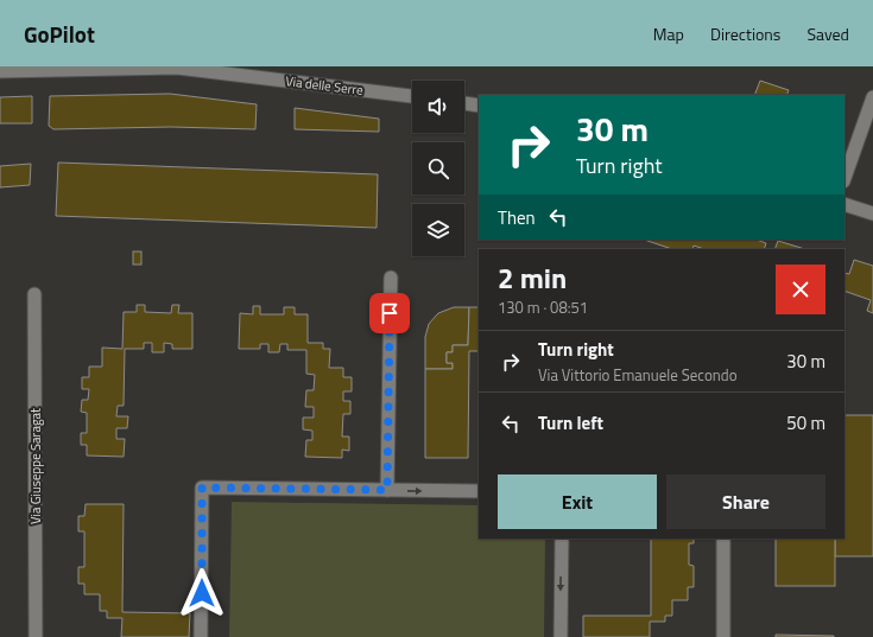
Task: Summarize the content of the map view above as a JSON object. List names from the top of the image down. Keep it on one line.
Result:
{"streets":{"street":["Via delle Serre","Via Giuseppe Saragat"]},"page":{"header":"GoPilot","nav":["Map","Directions","Saved"],"turn":["30 m","Turn right"],"then":"Then","heading":["2 min","130 m · 08:51"],"list":[{"name":"Turn right","note":"Via Vittorio Emanuele Secondo","value":"30 m"},{"name":"Turn left","value":"50 m"}],"buttons":["Exit","Share"]}}
